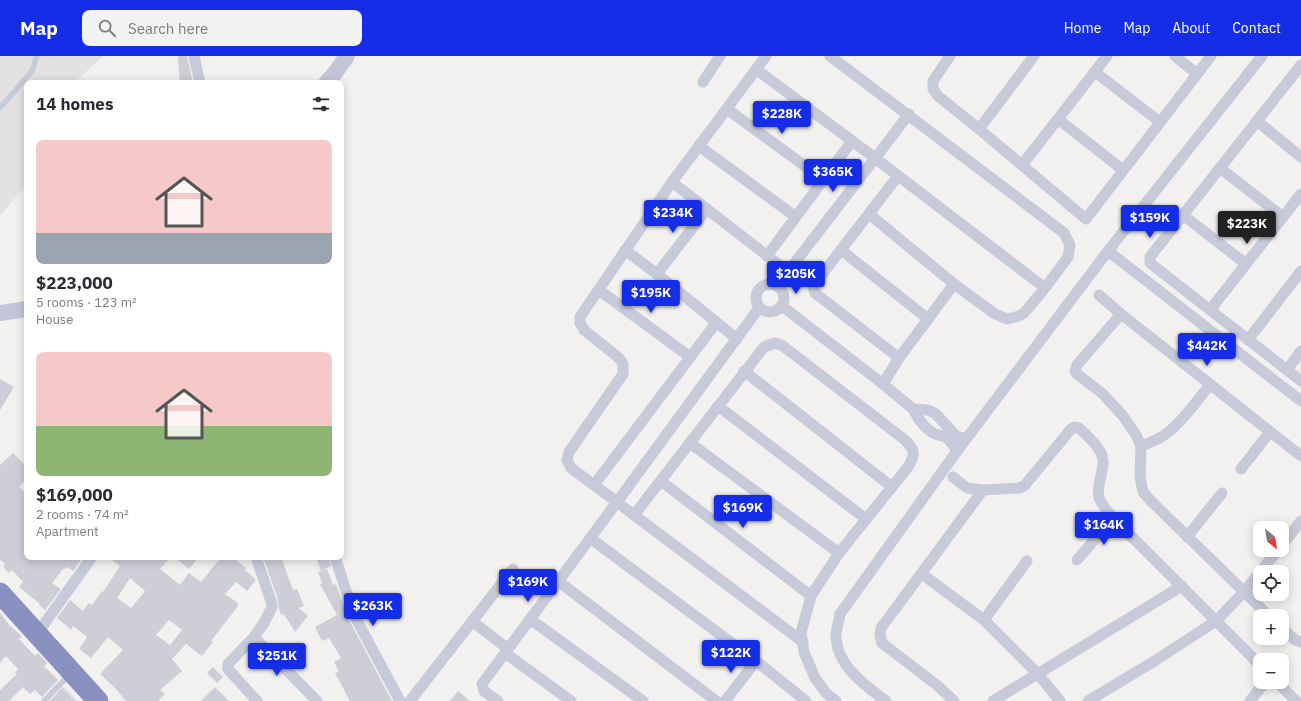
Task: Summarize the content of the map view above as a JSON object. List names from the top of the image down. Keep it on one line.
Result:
{"north":"bottom right","page":{"header":"Map","search":"Search here","nav":["Home","Map","About","Contact"],"heading":"14 homes","price":["$228K","$365K","$234K","$159K","$223K","$205K","$195K","$442K","$169K","$164K","$169K","$263K","$122K","$251K"],"list":[{"name":"$223,000","note":"5 rooms · 123 m² · House"},{"name":"$169,000","note":"2 rooms · 74 m² · Apartment"}],"map_buttons":["+","−"]}}
